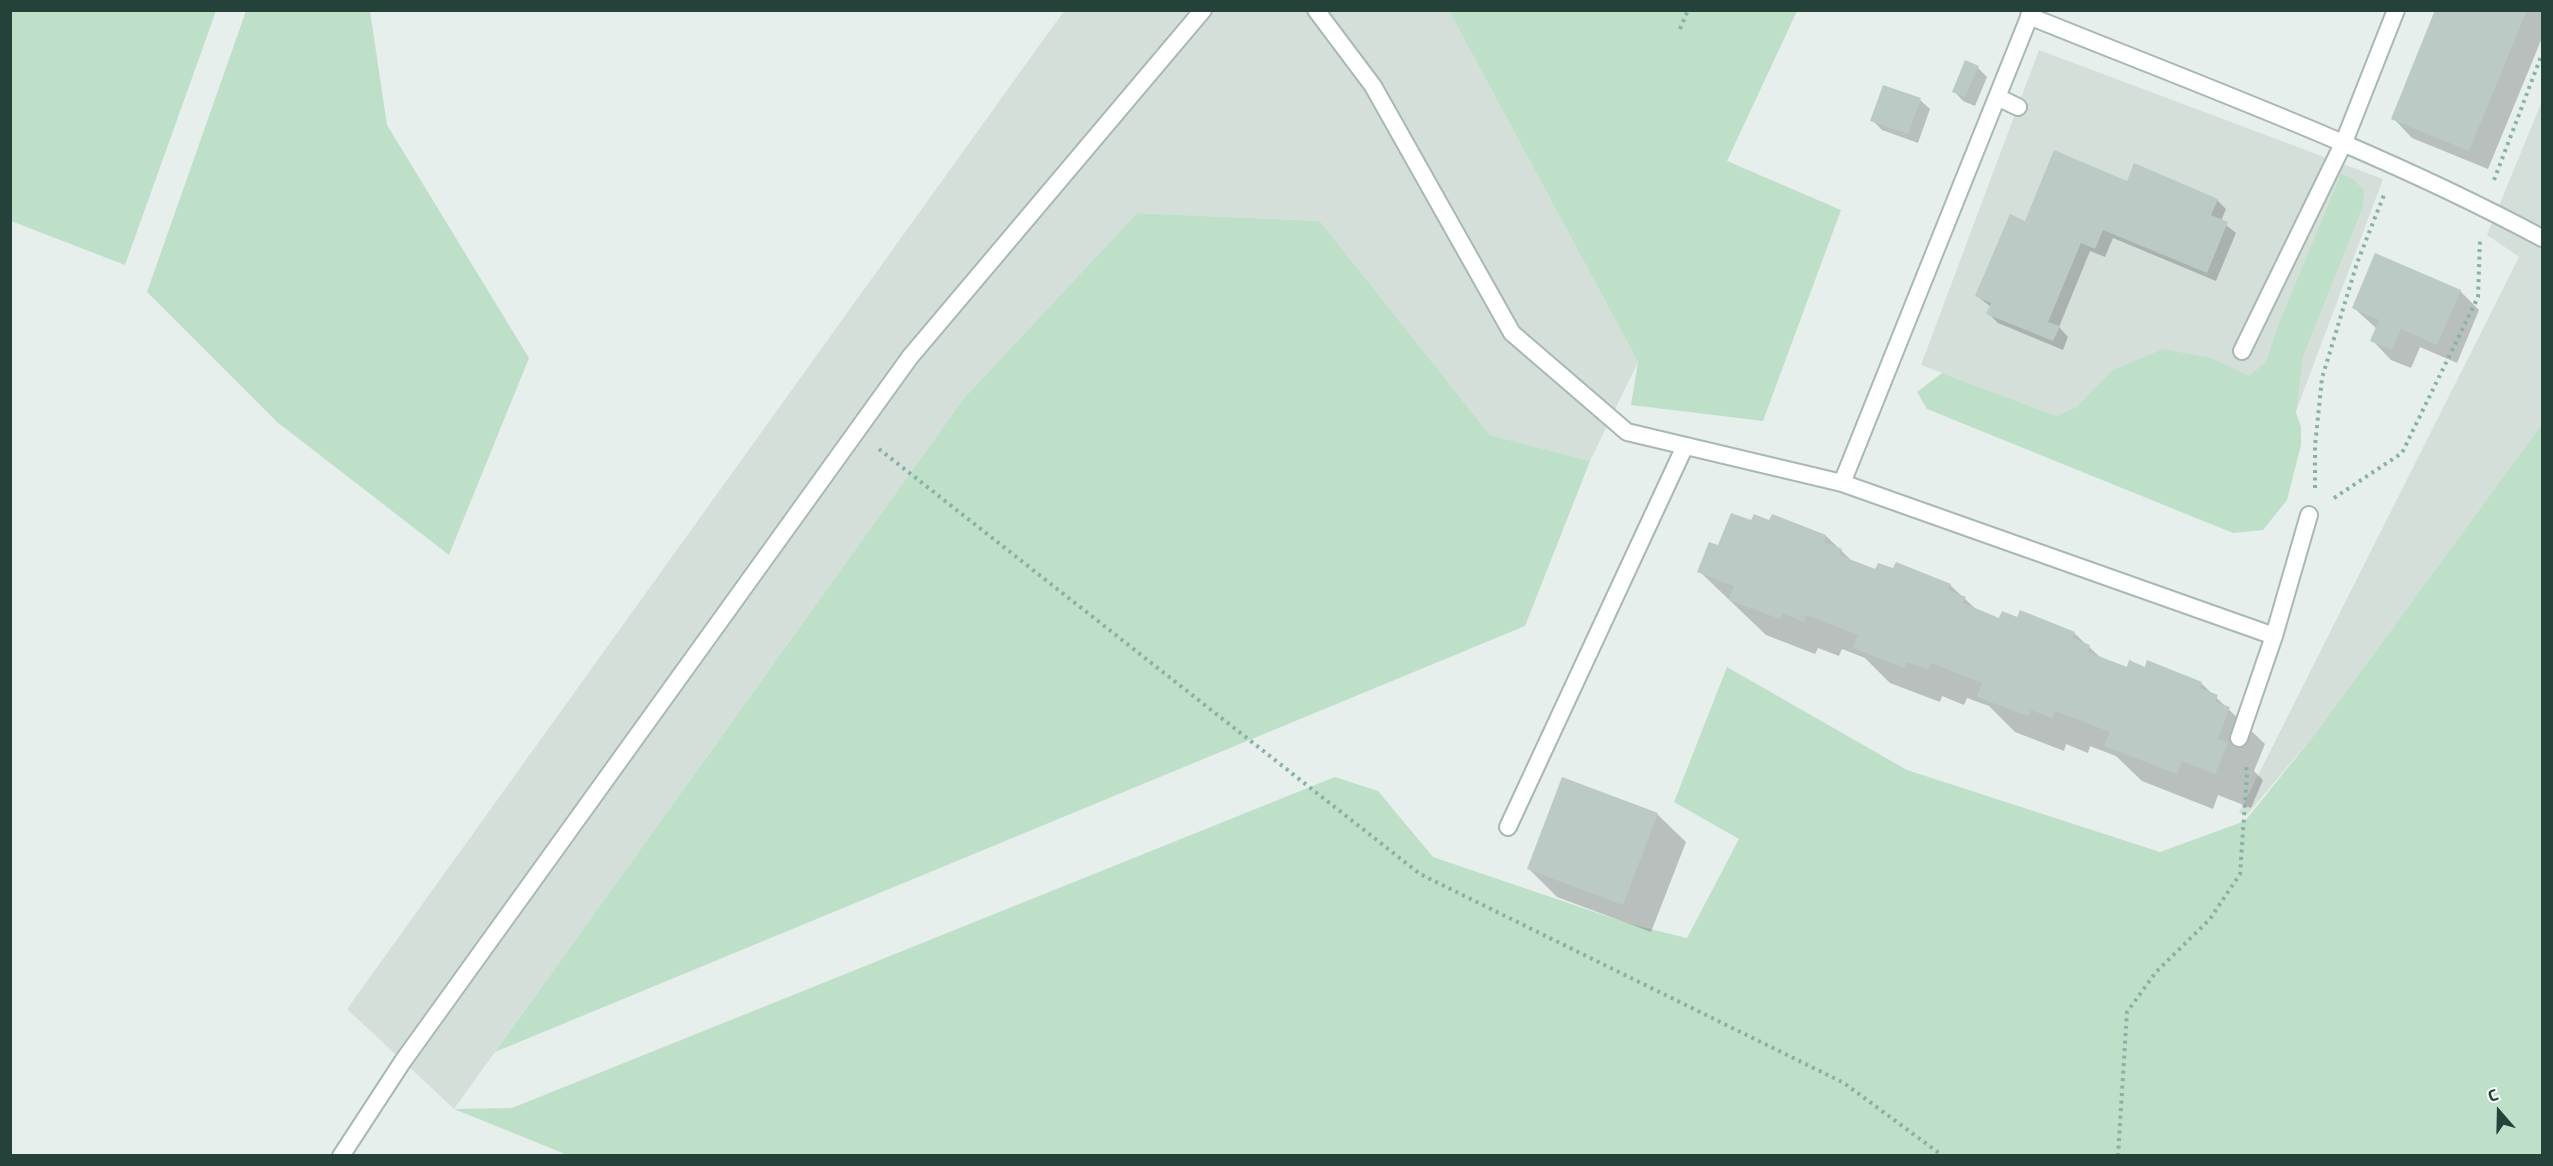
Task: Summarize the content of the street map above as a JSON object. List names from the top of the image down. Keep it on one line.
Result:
{"north":"top"}
